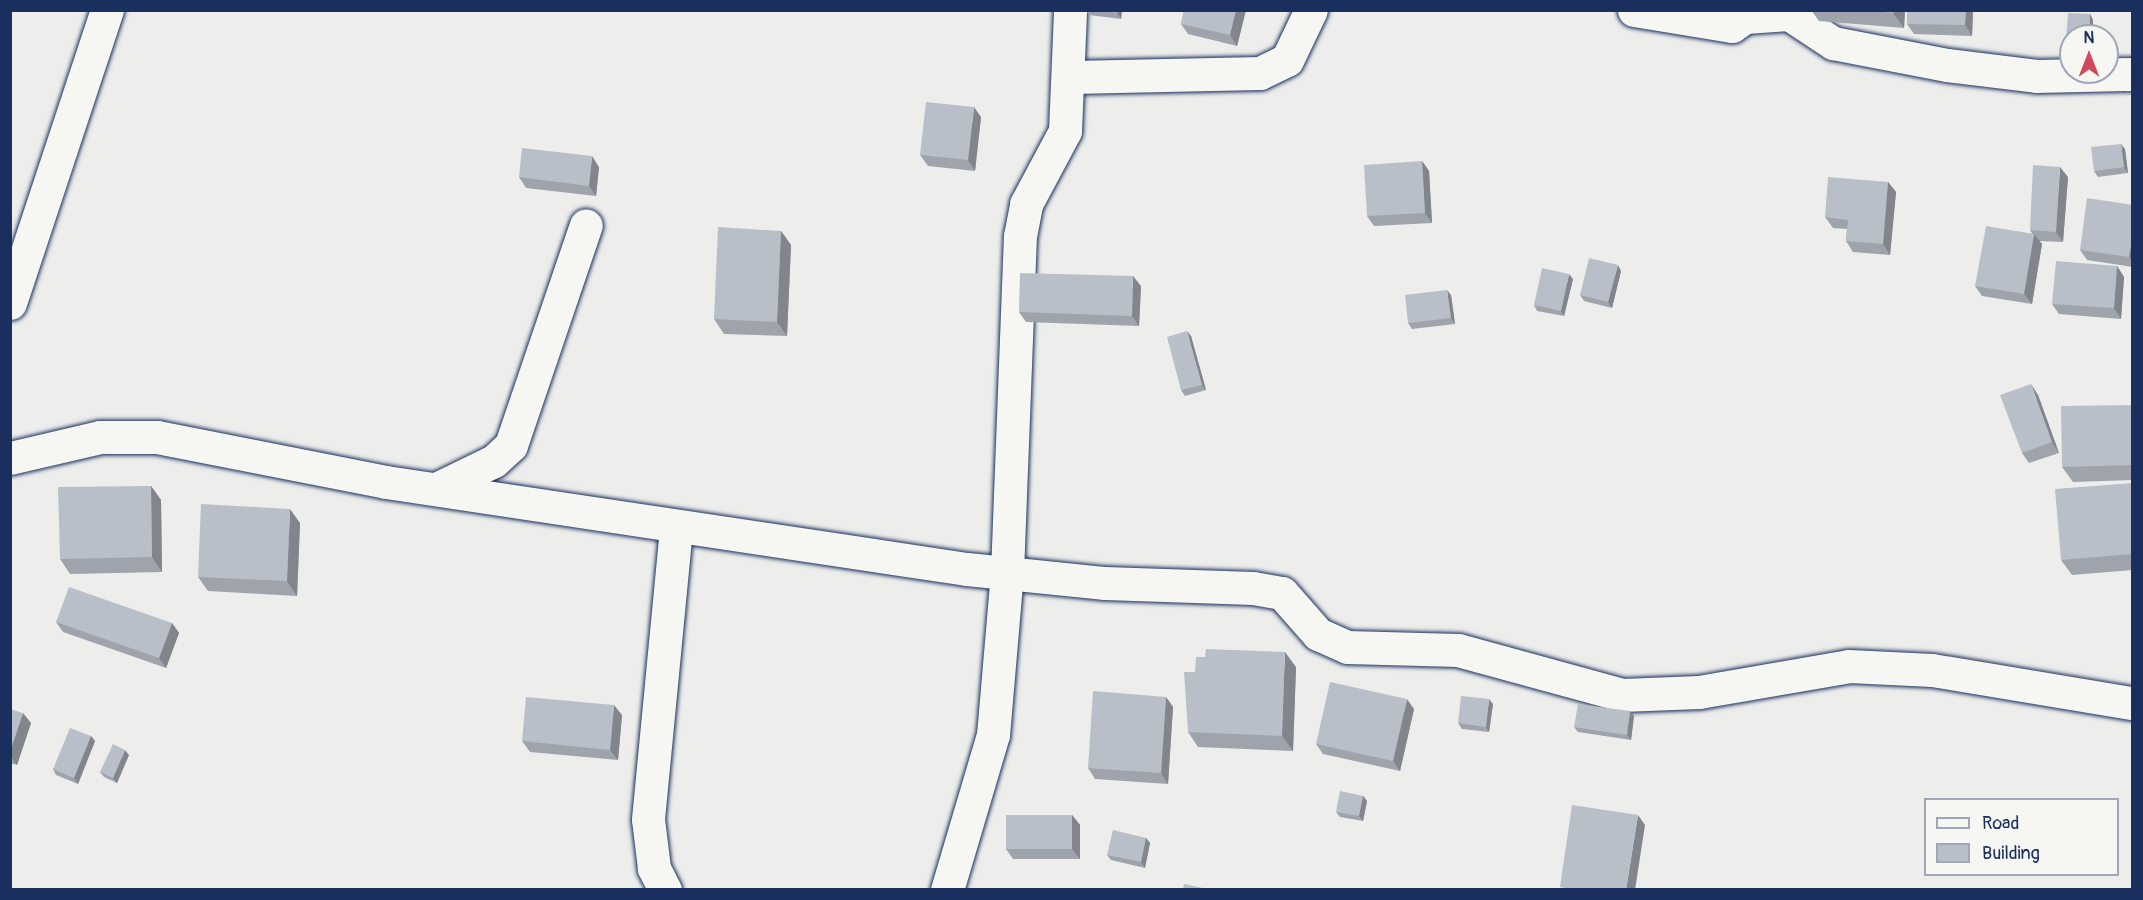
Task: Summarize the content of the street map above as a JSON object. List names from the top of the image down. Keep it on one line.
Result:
{"legend":["Road","Building"],"north":"top"}
